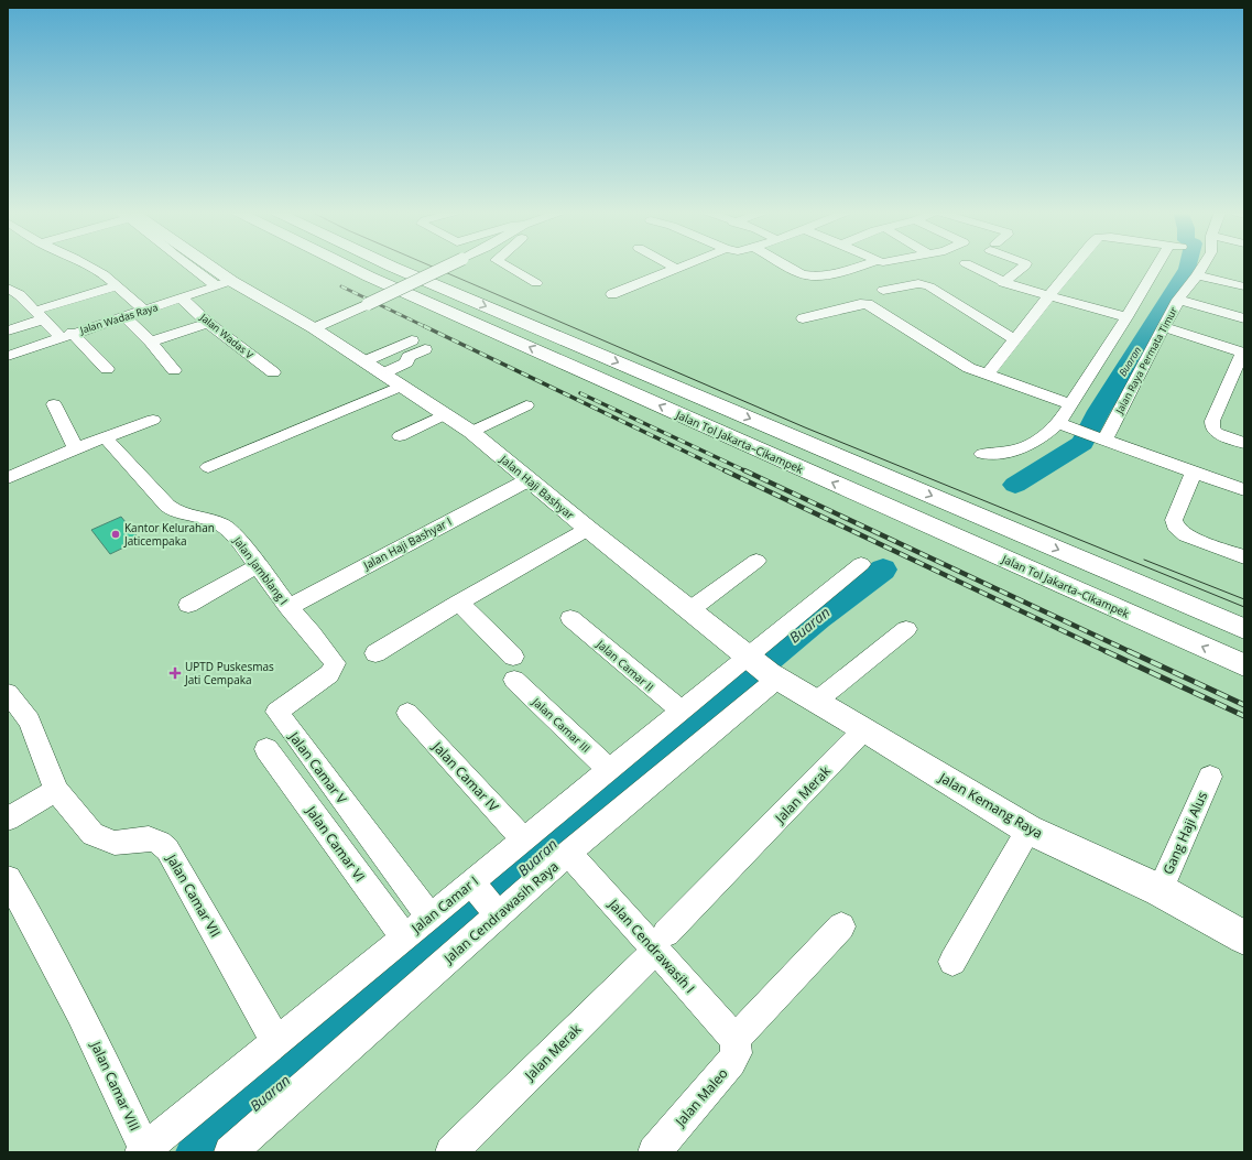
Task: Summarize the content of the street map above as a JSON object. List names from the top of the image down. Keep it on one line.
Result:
{"streets":{"main road":["Jalan Tol Jakarta–Cikampek","Jalan Haji Bashyar","Jalan Kemang Raya"],"street":["Jalan Wadas Raya","Jalan Wadas V","Jalan Raya Permata Timur","Jalan Haji Bashyar I","Jalan Jamblang I","Jalan Camar II","Jalan Camar III","Jalan Camar V","Jalan Camar IV","Jalan Merak","Gang Haji Alus","Jalan Camar VI","Jalan Camar VII","Jalan Camar I","Jalan Cendrawasih Raya","Jalan Cendrawasih I","Jalan Camar VIII","Jalan Maleo"]},"crossings":[["Jalan Wadas Raya","Jalan Wadas V"],["Jalan Wadas Raya","Jalan Haji Bashyar"],["Jalan Haji Bashyar","Jalan Haji Bashyar I"],["Jalan Haji Bashyar","Jalan Kemang Raya"],["Jalan Haji Bashyar","Jalan Camar I"],["Jalan Haji Bashyar","Jalan Cendrawasih Raya"],["Jalan Haji Bashyar I","Jalan Jamblang I"],["Jalan Jamblang I","Jalan Camar V"],["Jalan Camar II","Jalan Camar I"],["Jalan Camar III","Jalan Camar I"],["Jalan Camar V","Jalan Camar I"],["Jalan Camar IV","Jalan Camar I"],["Jalan Merak","Jalan Kemang Raya"],["Jalan Merak","Jalan Cendrawasih I"],["Jalan Kemang Raya","Gang Haji Alus"],["Jalan Kemang Raya","Jalan Camar I"],["Jalan Kemang Raya","Jalan Cendrawasih Raya"],["Jalan Camar VI","Jalan Camar I"],["Jalan Camar VII","Jalan Camar I"],["Jalan Camar I","Jalan Cendrawasih Raya"],["Jalan Camar I","Jalan Camar VIII"],["Jalan Cendrawasih Raya","Jalan Cendrawasih I"],["Jalan Cendrawasih I","Jalan Maleo"]],"water":["Buaran"],"places":{"other":["Kantor Kelurahan Jaticempaka"],"health":["UPTD Puskesmas Jati Cempaka"]}}
